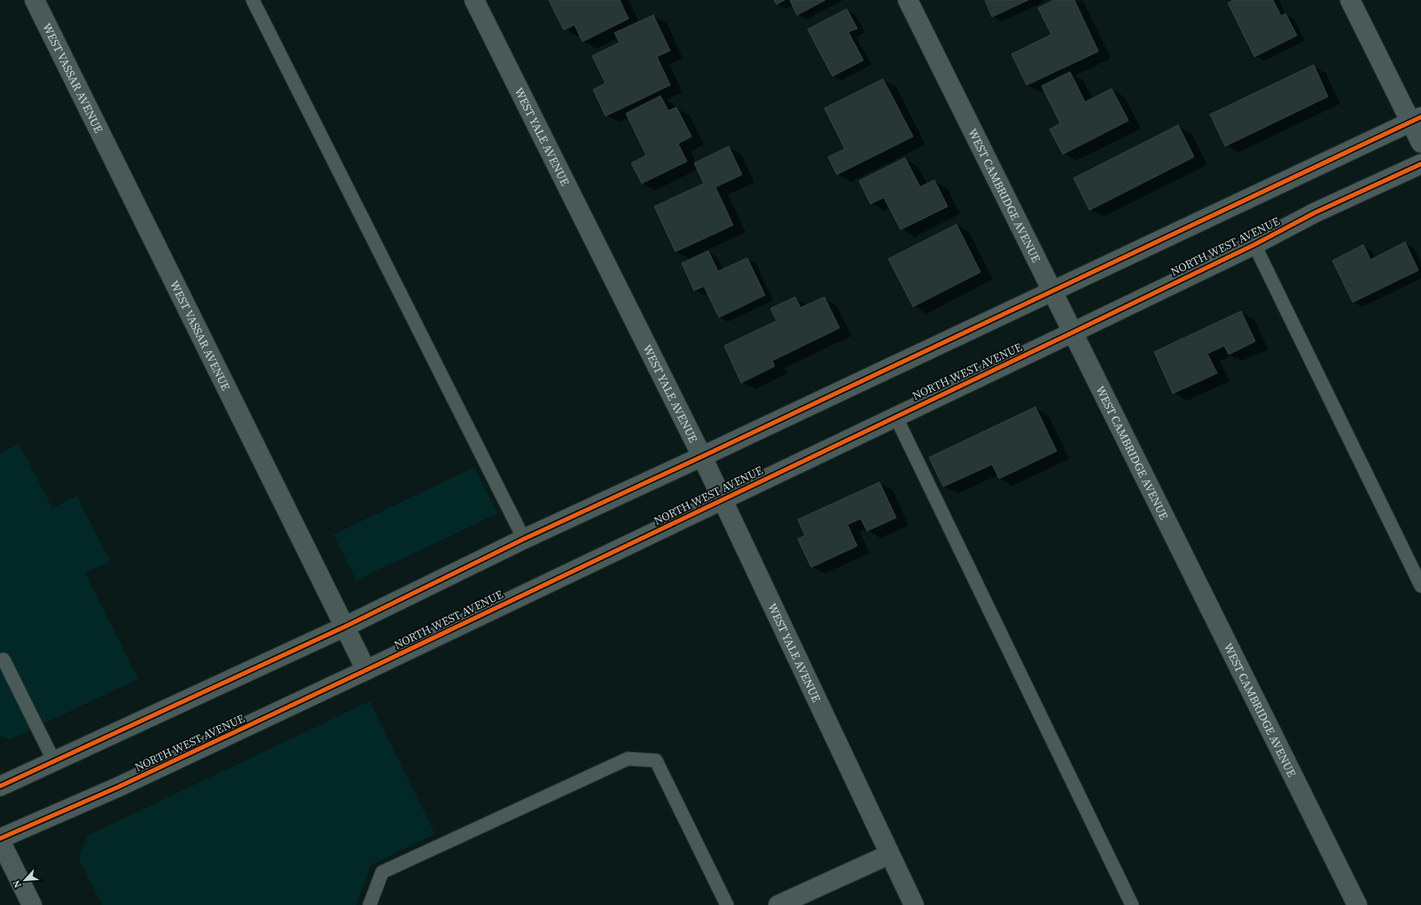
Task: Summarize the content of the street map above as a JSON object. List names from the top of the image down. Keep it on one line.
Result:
{"streets":{"main road":["NORTH WEST AVENUE"],"street":["WEST VASSAR AVENUE","WEST YALE AVENUE","WEST CAMBRIDGE AVENUE"]},"crossings":[["WEST VASSAR AVENUE","NORTH WEST AVENUE"],["WEST YALE AVENUE","NORTH WEST AVENUE"],["WEST CAMBRIDGE AVENUE","NORTH WEST AVENUE"]],"north":"bottom left"}
